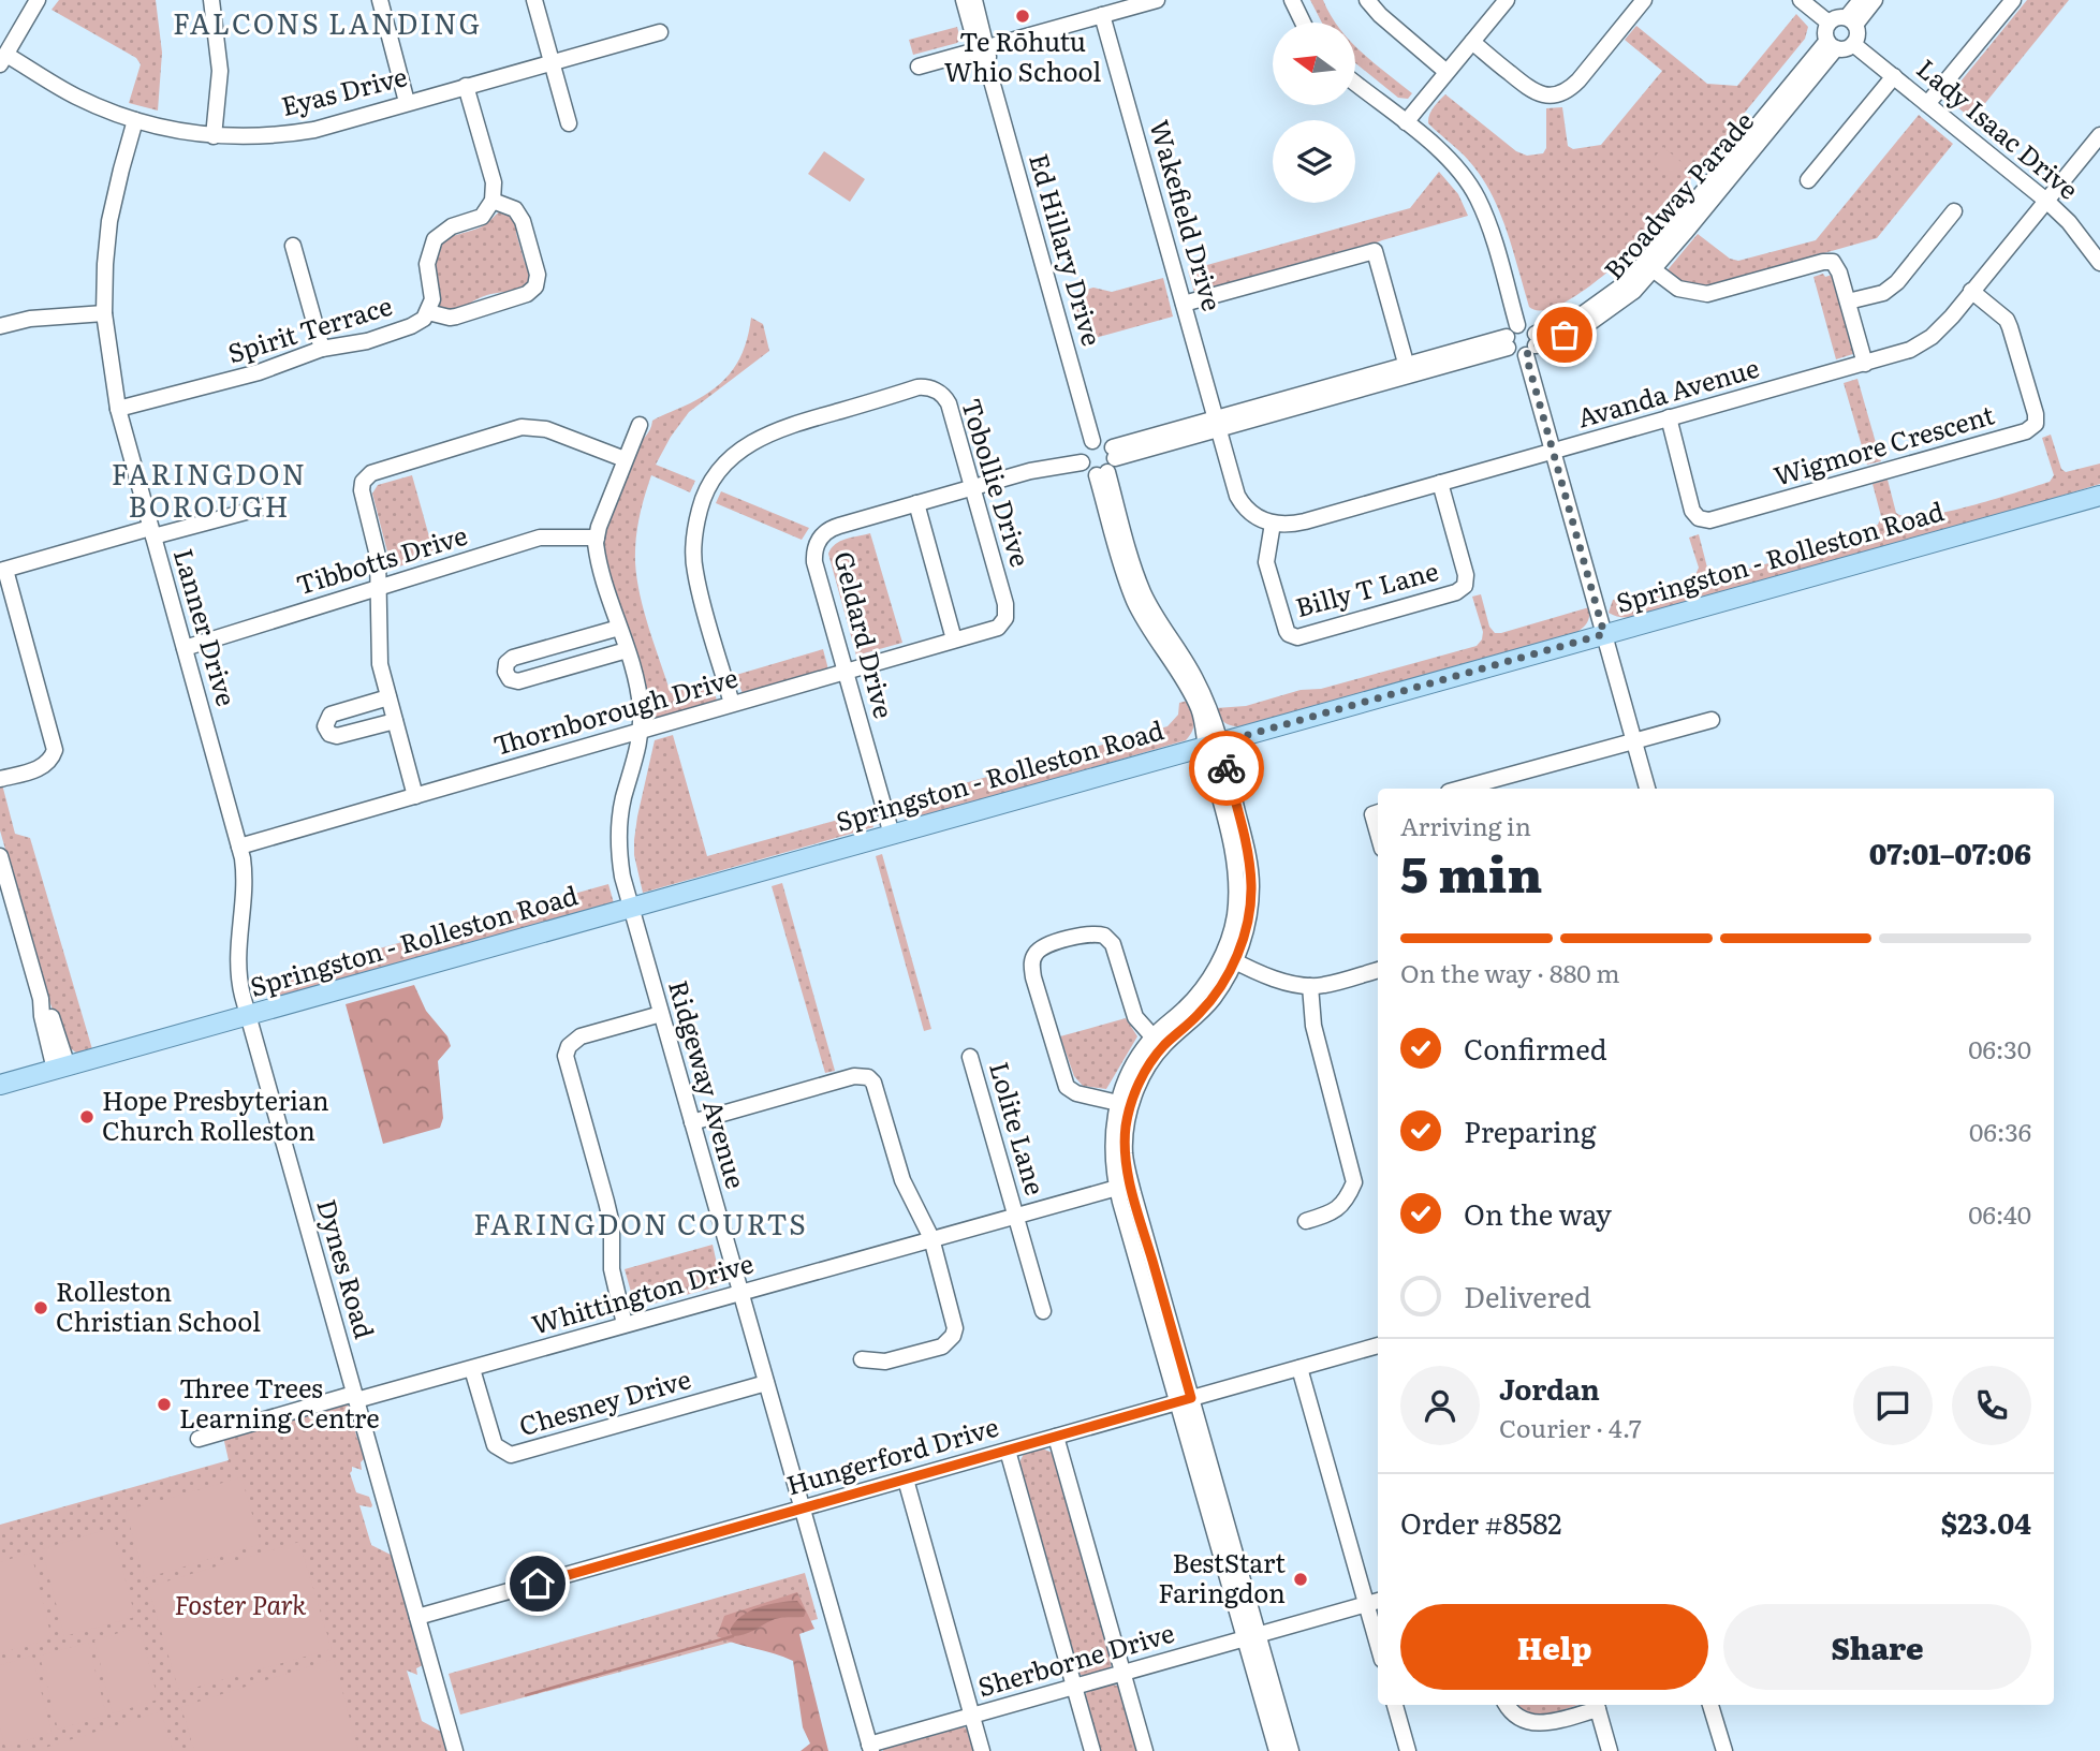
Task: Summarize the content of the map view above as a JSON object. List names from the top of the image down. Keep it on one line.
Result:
{"streets":{"main road":["Springston - Rolleston Road"],"street":["Eyas Drive","Lady Isaac Drive","Broadway Parade","Wakefield Drive","Ed Hillary Drive","Spirit Terrace","Avanda Avenue","Wigmore Crescent","Tobollie Drive","Tibbotts Drive","Billy T Lane","Lanner Drive","Geldard Drive","Thornborough Drive","Ridgeway Avenue","Lolite Lane","Dynes Road","Whittington Drive","Chesney Drive","Hungerford Drive","Sherborne Drive"]},"crossings":[["Eyas Drive","Lanner Drive"],["Lady Isaac Drive","Broadway Parade"],["Lady Isaac Drive","Avanda Avenue"],["Spirit Terrace","Lanner Drive"],["Avanda Avenue","Wigmore Crescent"],["Avanda Avenue","Billy T Lane"],["Tobollie Drive","Geldard Drive"],["Tobollie Drive","Thornborough Drive"],["Springston - Rolleston Road","Lanner Drive"],["Springston - Rolleston Road","Geldard Drive"],["Springston - Rolleston Road","Ridgeway Avenue"],["Springston - Rolleston Road","Dynes Road"],["Tibbotts Drive","Lanner Drive"],["Tibbotts Drive","Ridgeway Avenue"],["Lanner Drive","Thornborough Drive"],["Lanner Drive","Dynes Road"],["Geldard Drive","Thornborough Drive"],["Thornborough Drive","Ridgeway Avenue"],["Ridgeway Avenue","Whittington Drive"],["Ridgeway Avenue","Chesney Drive"],["Ridgeway Avenue","Hungerford Drive"],["Ridgeway Avenue","Sherborne Drive"],["Lolite Lane","Whittington Drive"],["Dynes Road","Whittington Drive"],["Dynes Road","Hungerford Drive"],["Whittington Drive","Chesney Drive"]],"districts":["FALCONS LANDING","FARINGDON BOROUGH","FARINGDON COURTS"],"parks":["Foster Park"],"places":["Te Rōhutu Whio School","Hope Presbyterian Church Rolleston","Rolleston Christian School","Three Trees Learning Centre","BestStart Faringdon"],"north":"left","page":{"heading":["5 min","Arriving in","07:01–07:06"],"panel":["Jordan","Courier · 4.7","Order #8582","$23.04"],"bar":"On the way · 880 m","list":[["Confirmed","06:30"],["Preparing","06:36"],["On the way","06:40"],"Delivered"],"buttons":["Help","Share"]}}
